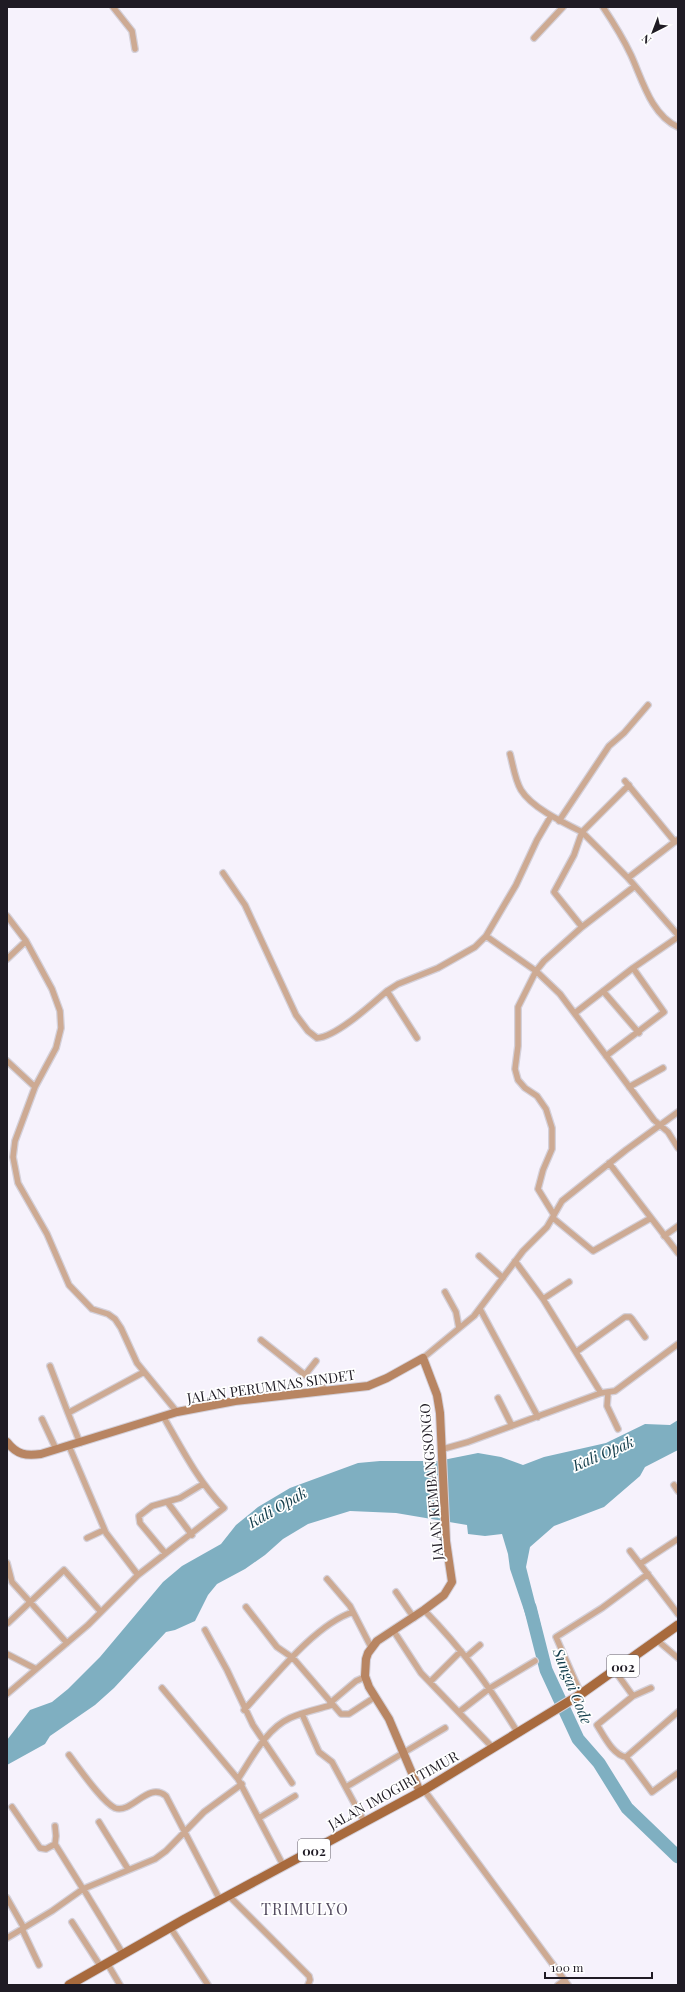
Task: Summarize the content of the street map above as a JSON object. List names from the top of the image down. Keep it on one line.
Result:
{"streets":{"main road":["002","JALAN IMOGIRI TIMUR"],"street":["JALAN PERUMNAS SINDET","JALAN KEMBANGSONGO"]},"crossings":[["JALAN PERUMNAS SINDET","JALAN KEMBANGSONGO"]],"districts":["TRIMULYO"],"water":["Kali Opak","Sungai Code"],"scale_bar":"100 m","north":"bottom left"}
